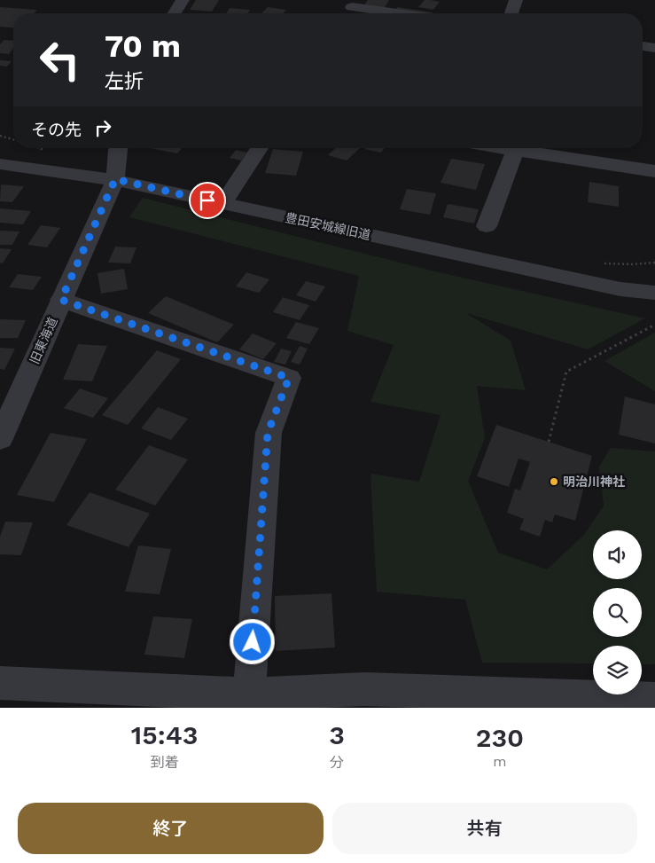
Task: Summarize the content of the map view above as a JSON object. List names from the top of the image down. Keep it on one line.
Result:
{"streets":{"street":["豊田安城線旧道","旧東海道"]},"crossings":[["豊田安城線旧道","旧東海道"]],"places":["明治川神社"],"page":{"turn":["70 m","左折"],"then":"その先","eta":["15:43","到着","3","分","230","m"],"buttons":["終了","共有"]}}
